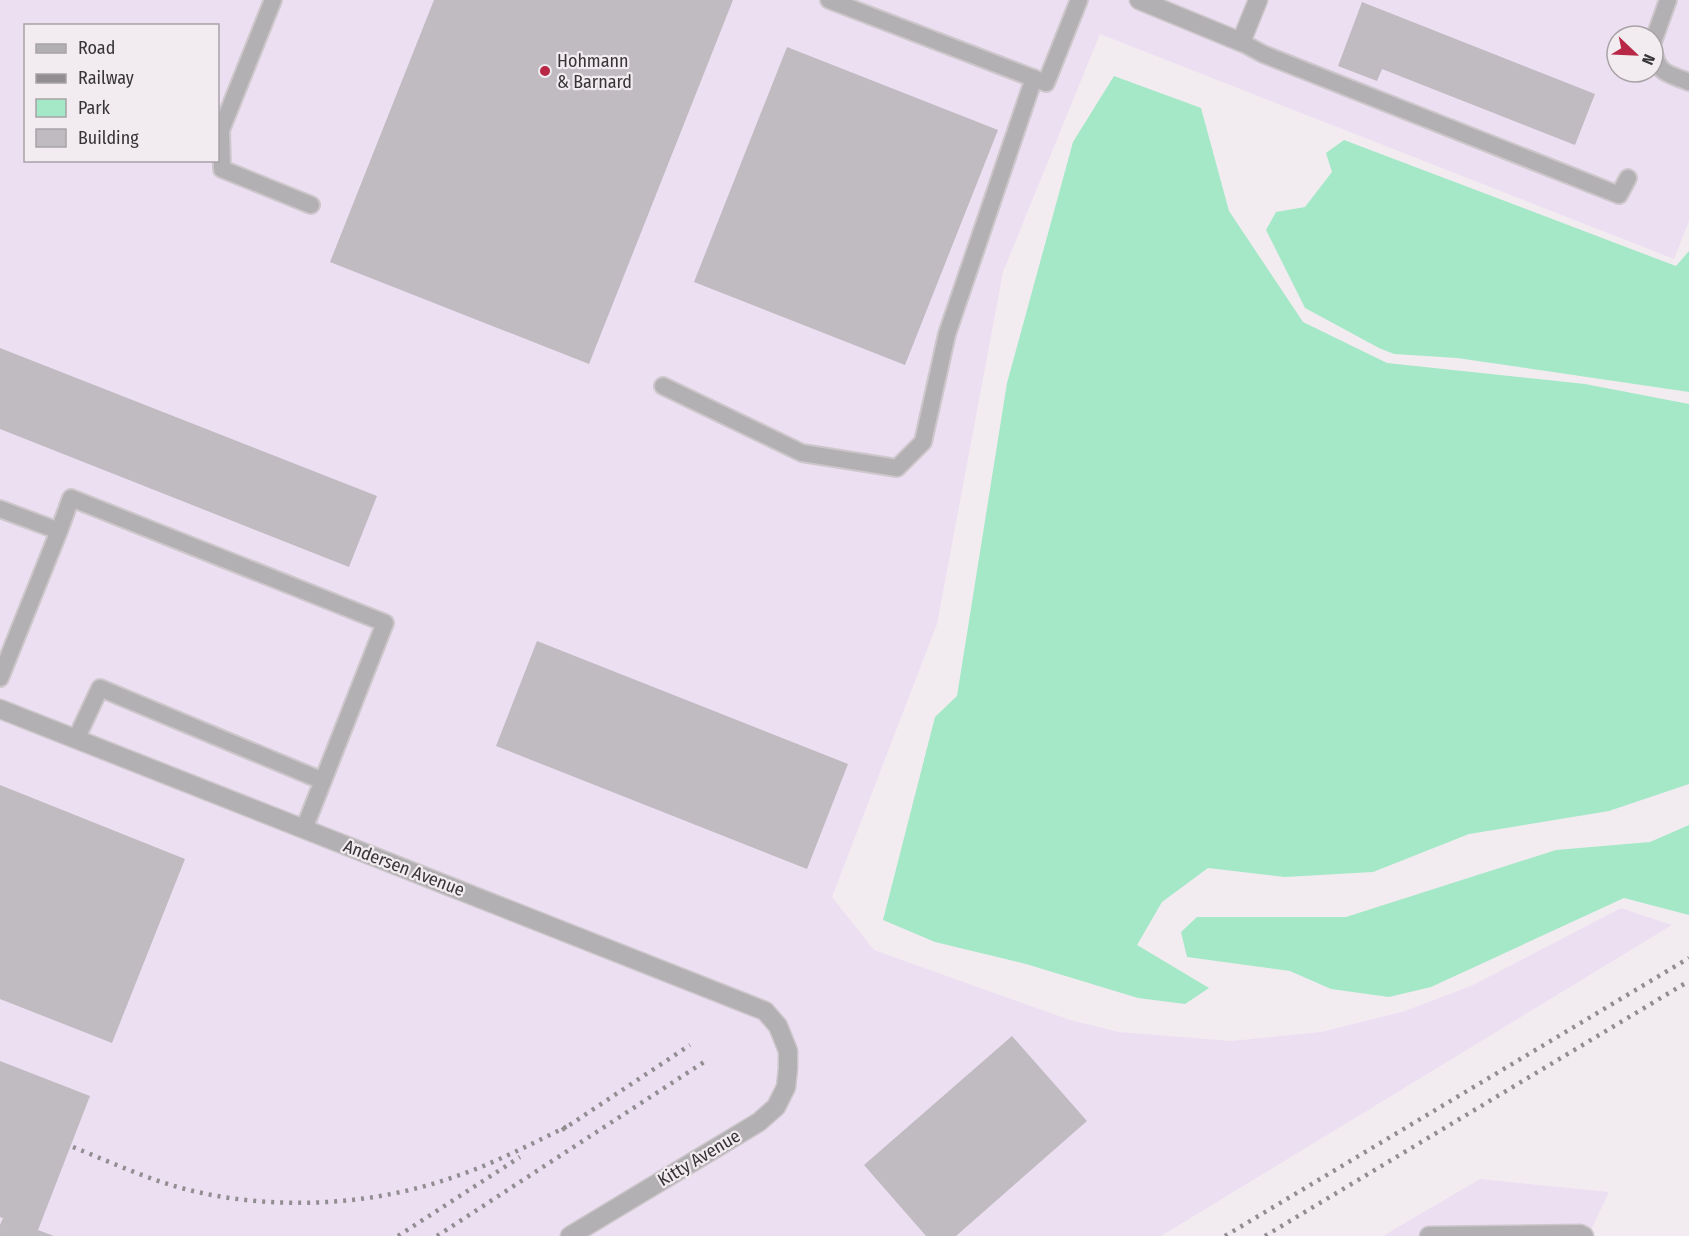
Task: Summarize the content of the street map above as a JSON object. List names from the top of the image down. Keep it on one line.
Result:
{"streets":{"street":["Andersen Avenue","Kitty Avenue"]},"crossings":[["Andersen Avenue","Kitty Avenue"]],"places":["Hohmann & Barnard"],"legend":["Road","Railway","Park","Building"],"north":"bottom right"}
